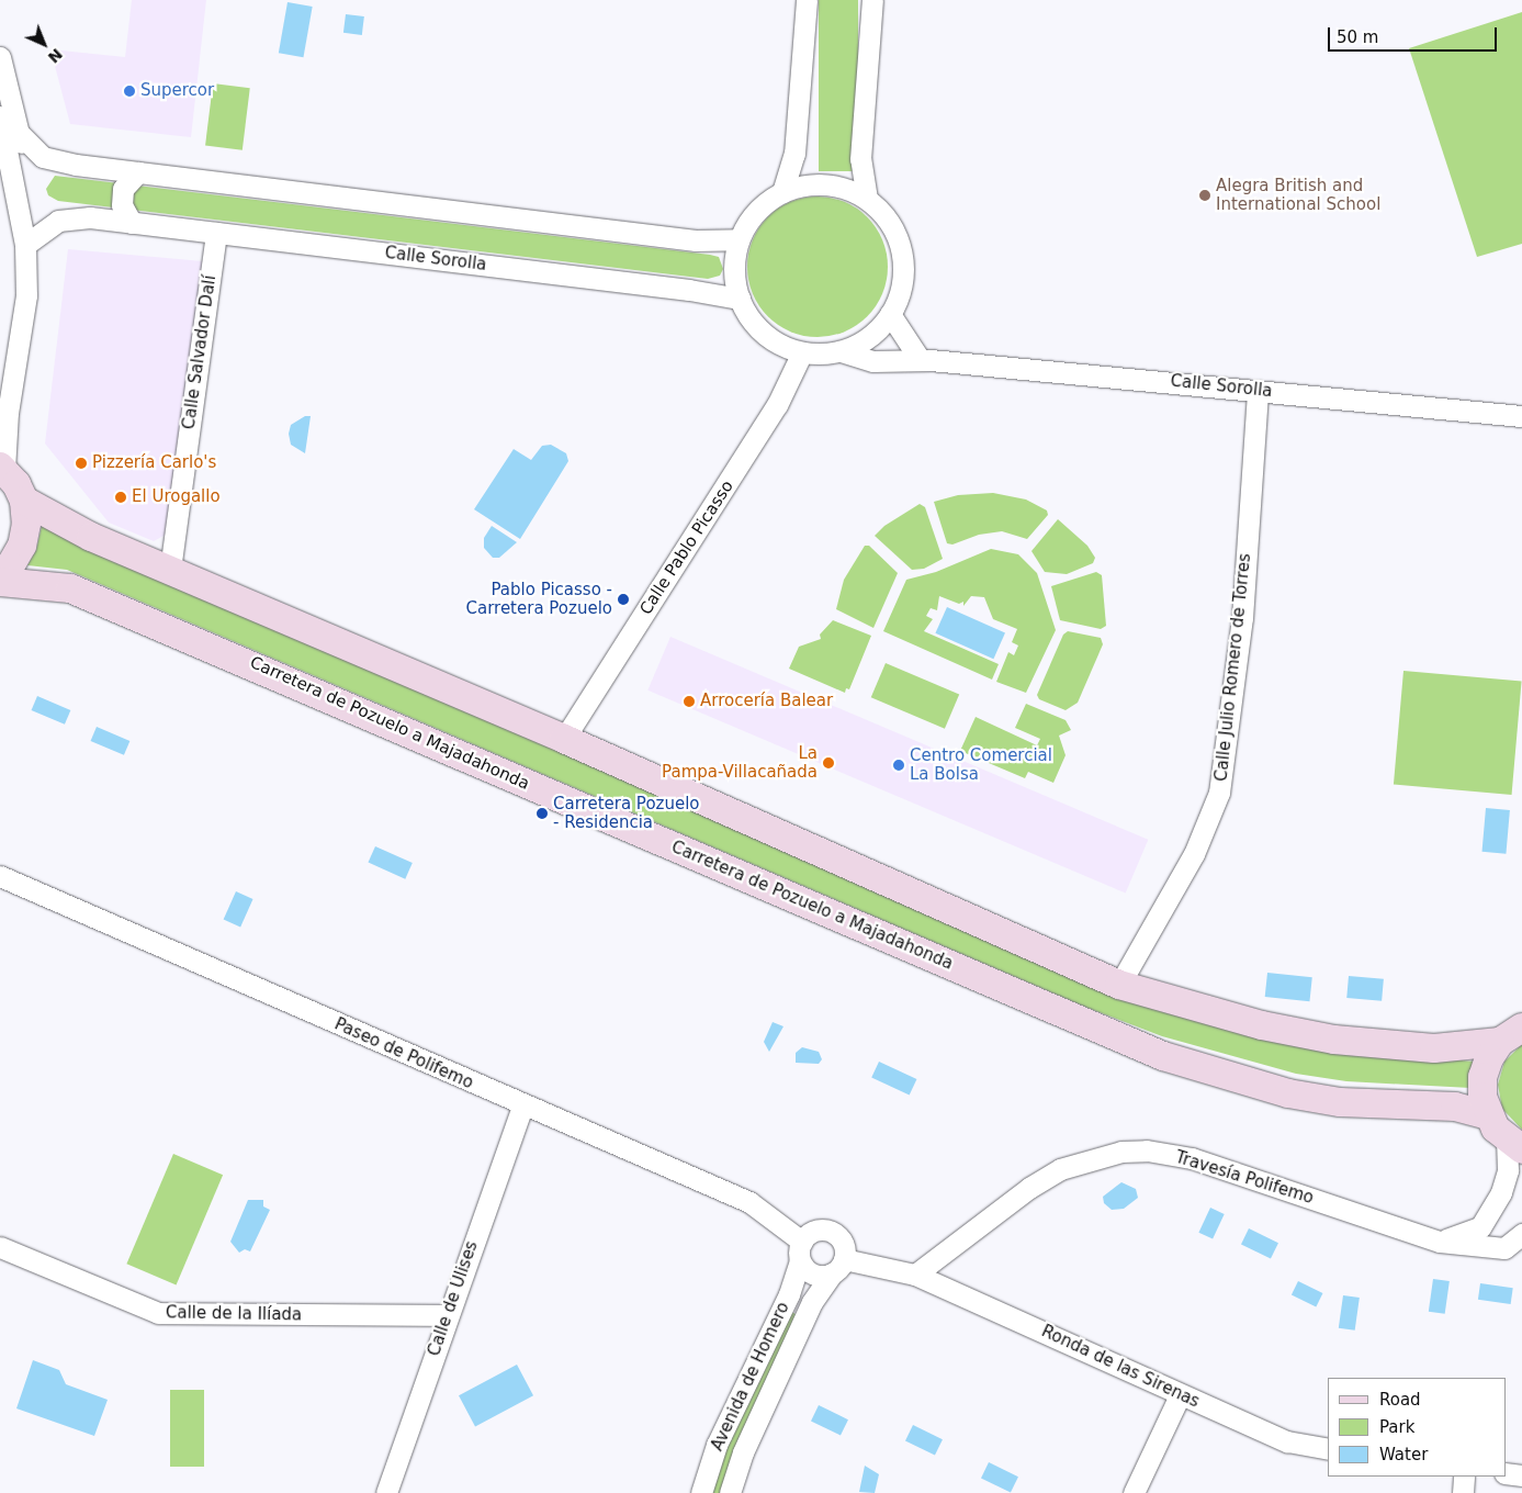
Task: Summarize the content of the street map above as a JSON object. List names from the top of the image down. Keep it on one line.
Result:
{"streets":{"street":["Calle Sorolla","Calle Salvador Dalí","Calle Pablo Picasso","Calle Julio Romero de Torres","Carretera de Pozuelo a Majadahonda","Paseo de Polifemo","Travesía Polifemo","Calle de Ulises","Calle de la Ilíada","Ronda de las Sirenas","Avenida de Homero"]},"crossings":[["Calle Sorolla","Calle Salvador Dalí"],["Calle Sorolla","Calle Pablo Picasso"],["Calle Sorolla","Calle Julio Romero de Torres"],["Paseo de Polifemo","Calle de Ulises"],["Paseo de Polifemo","Avenida de Homero"],["Travesía Polifemo","Ronda de las Sirenas"],["Calle de Ulises","Calle de la Ilíada"]],"places":["Supercor","Alegra British and International School","Pizzería Carlo's","El Urogallo","Pablo Picasso - Carretera Pozuelo","Arrocería Balear","La Pampa-Villacañada","Centro Comercial La Bolsa","Carretera Pozuelo - Residencia"],"legend":["Road","Park","Water"],"scale_bar":"50 m","north":"bottom right"}
